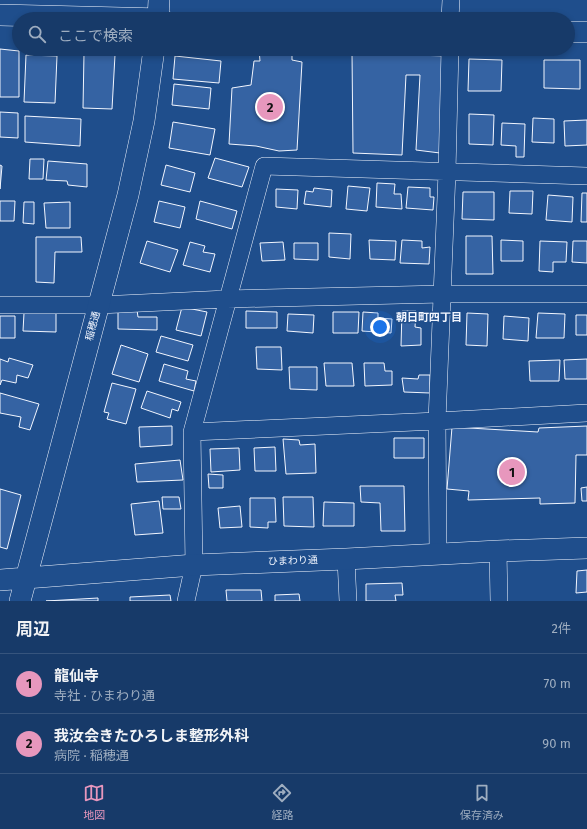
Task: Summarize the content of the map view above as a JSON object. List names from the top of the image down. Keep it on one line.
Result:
{"streets":{"street":["稲穂通","ひまわり通"]},"crossings":[["稲穂通","ひまわり通"]],"districts":["朝日町四丁目"],"page":{"search":"ここで検索","pins":["2","1"],"heading":["周辺","2件"],"list":[{"mark":"1","name":"龍仙寺","note":"寺社 · ひまわり通","value":"70 m"},{"mark":"2","name":"我汝会きたひろしま整形外科","note":"病院 · 稲穂通","value":"90 m"}],"nav":["地図","経路","保存済み"]}}
